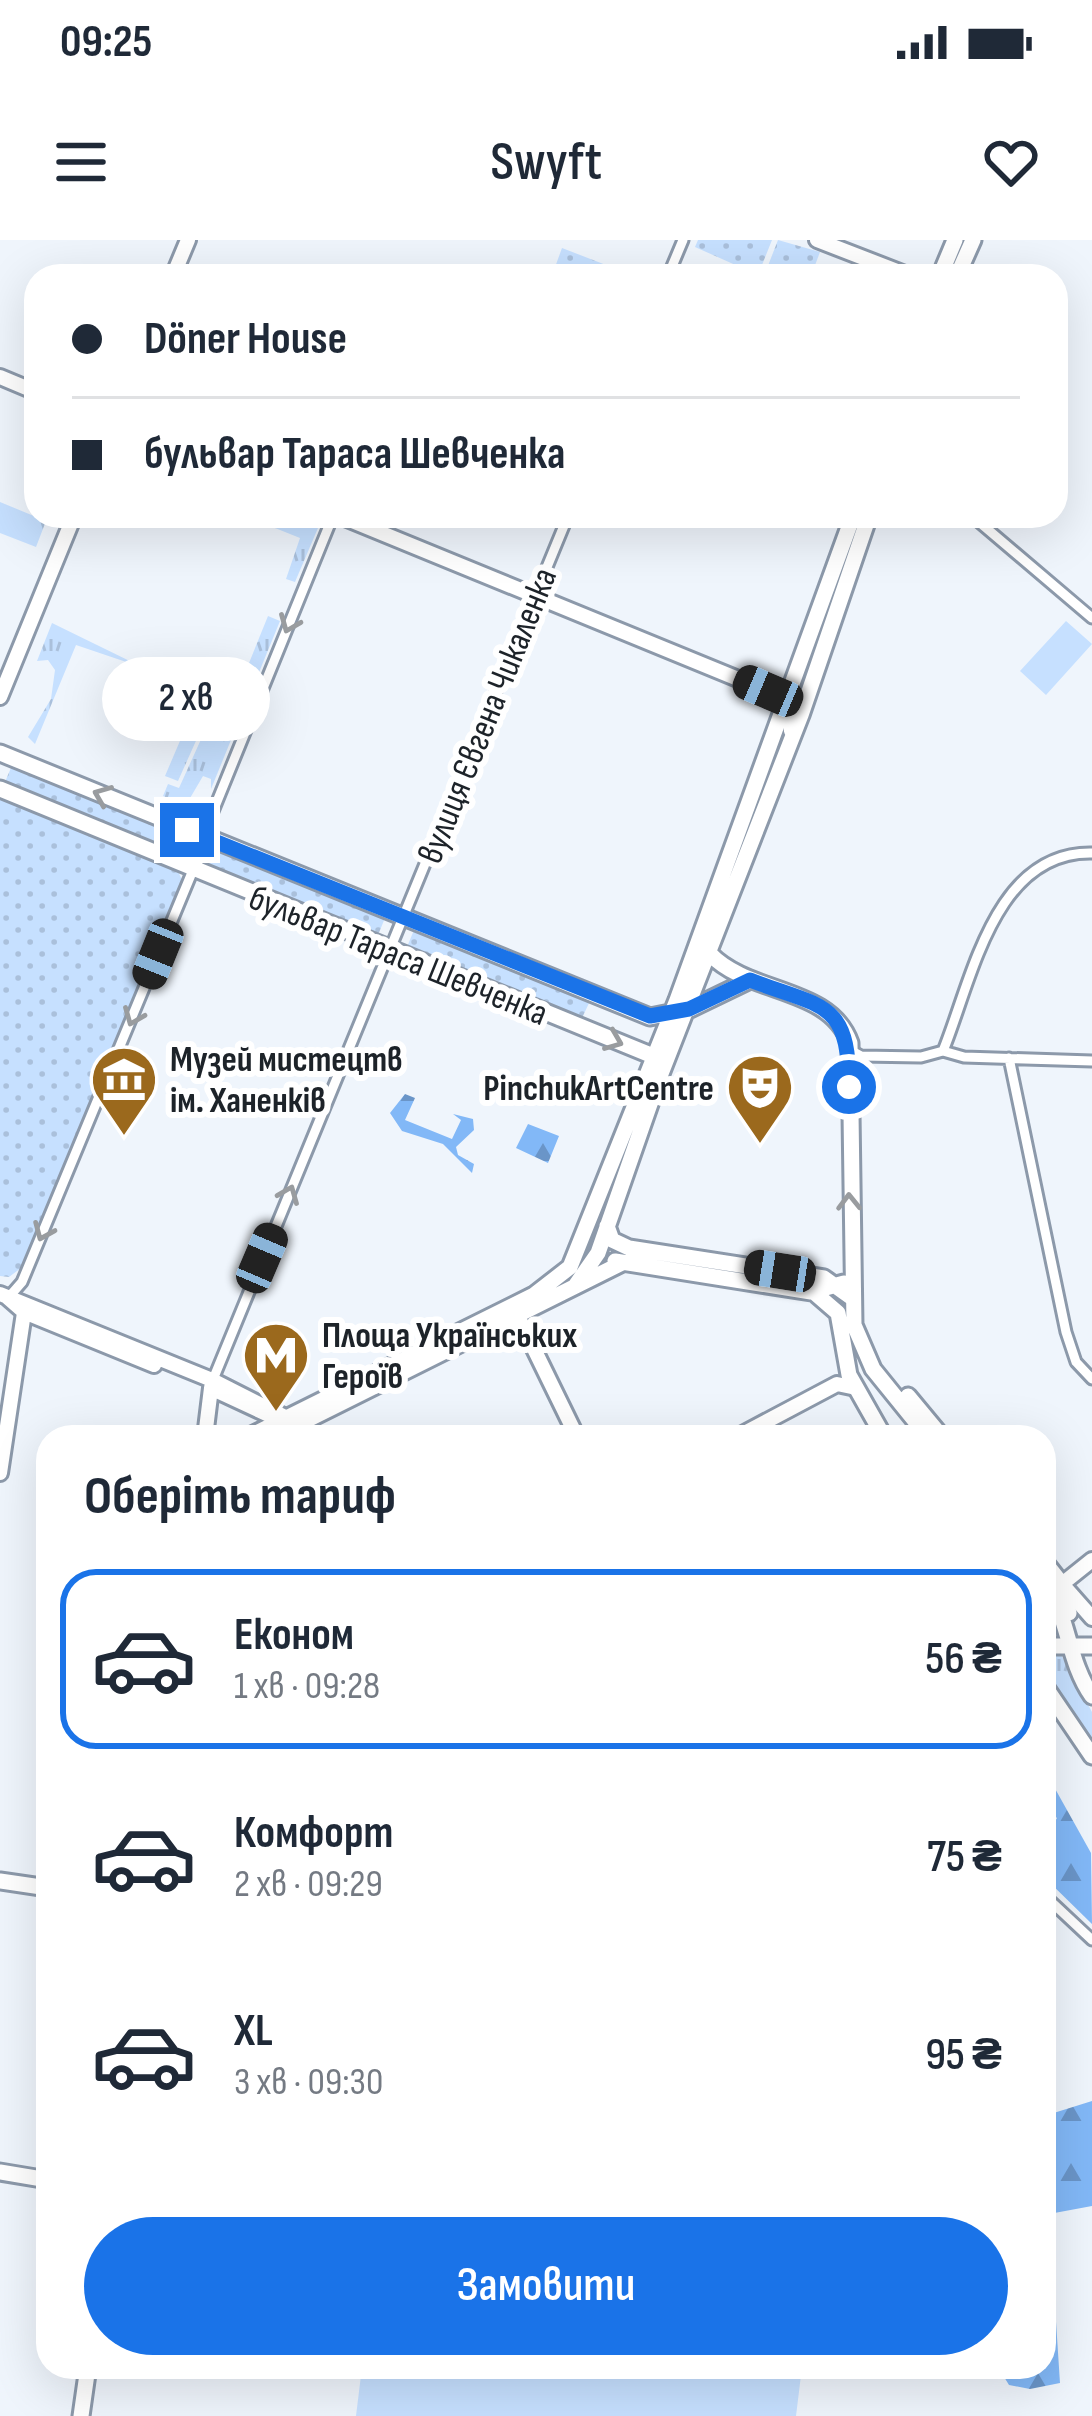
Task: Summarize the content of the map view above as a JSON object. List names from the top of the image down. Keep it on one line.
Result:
{"streets":{"main road":["бульвар Тараса Шевченка"],"street":["вулиця Євгена Чикаленка"]},"crossings":[["вулиця Євгена Чикаленка","бульвар Тараса Шевченка"]],"one_way":["вулиця Євгена Чикаленка"],"places":{"museum":["Музей мистецтв ім. Ханенків"],"theatre":["PinchukArtCentre"],"metro station":["Площа Українських Героїв"]},"page":{"status":"09:25","header":"Swyft","banner":["Döner House","бульвар Тараса Шевченка"],"bubble":"2 хв","heading":"Оберіть тариф","list":[{"name":"Економ","note":"1 хв · 09:28","value":"56 ₴"},{"name":"Комфорт","note":"2 хв · 09:29","value":"75 ₴"},{"name":"XL","note":"3 хв · 09:30","value":"95 ₴"}],"buttons":"Замовити"}}
